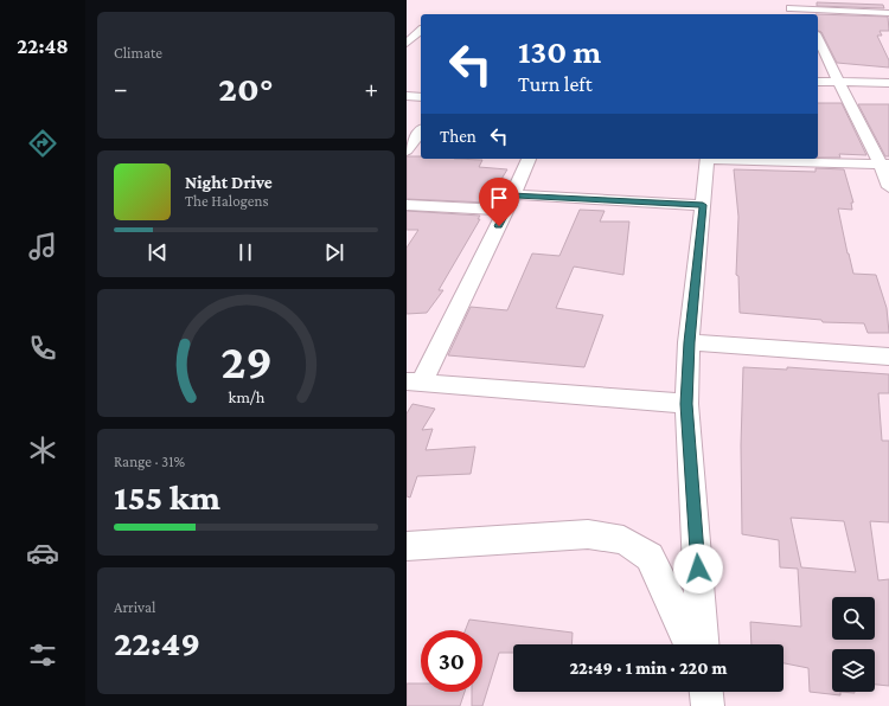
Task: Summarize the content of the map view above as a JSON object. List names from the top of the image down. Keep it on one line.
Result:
{"page":{"tabs":"22:48","tile":["Climate",["Range · 31%","155 km"],["Arrival","22:49"]],"turn":["130 m","Turn left"],"heat":["−","20°","+"],"then":"Then","song":["Night Drive","The Halogens"],"limit":"30","trip":"22:49 · 1 min · 220 m","gauge":["29","km/h"]}}
